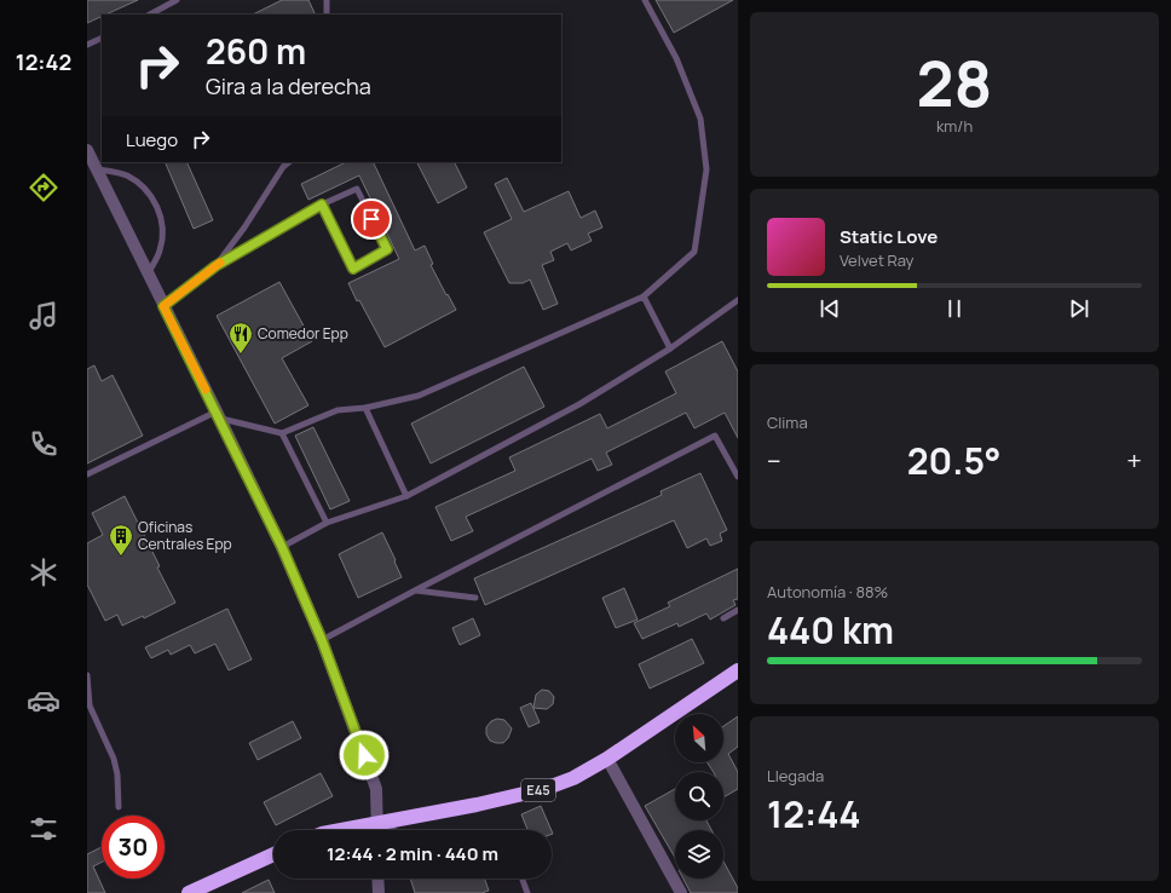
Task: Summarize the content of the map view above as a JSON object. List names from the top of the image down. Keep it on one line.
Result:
{"streets":{"highway":["E45"]},"places":{"restaurant":["Comedor Epp"],"building":["Oficinas Centrales Epp"]},"north":"top left","page":{"tabs":"12:42","tile":[["28","km/h"],"Clima",["Autonomía · 88%","440 km"],["Llegada","12:44"]],"turn":["260 m","Gira a la derecha"],"then":"Luego","song":["Static Love","Velvet Ray"],"heat":["−","20.5°","+"],"limit":"30","trip":"12:44 · 2 min · 440 m"}}
